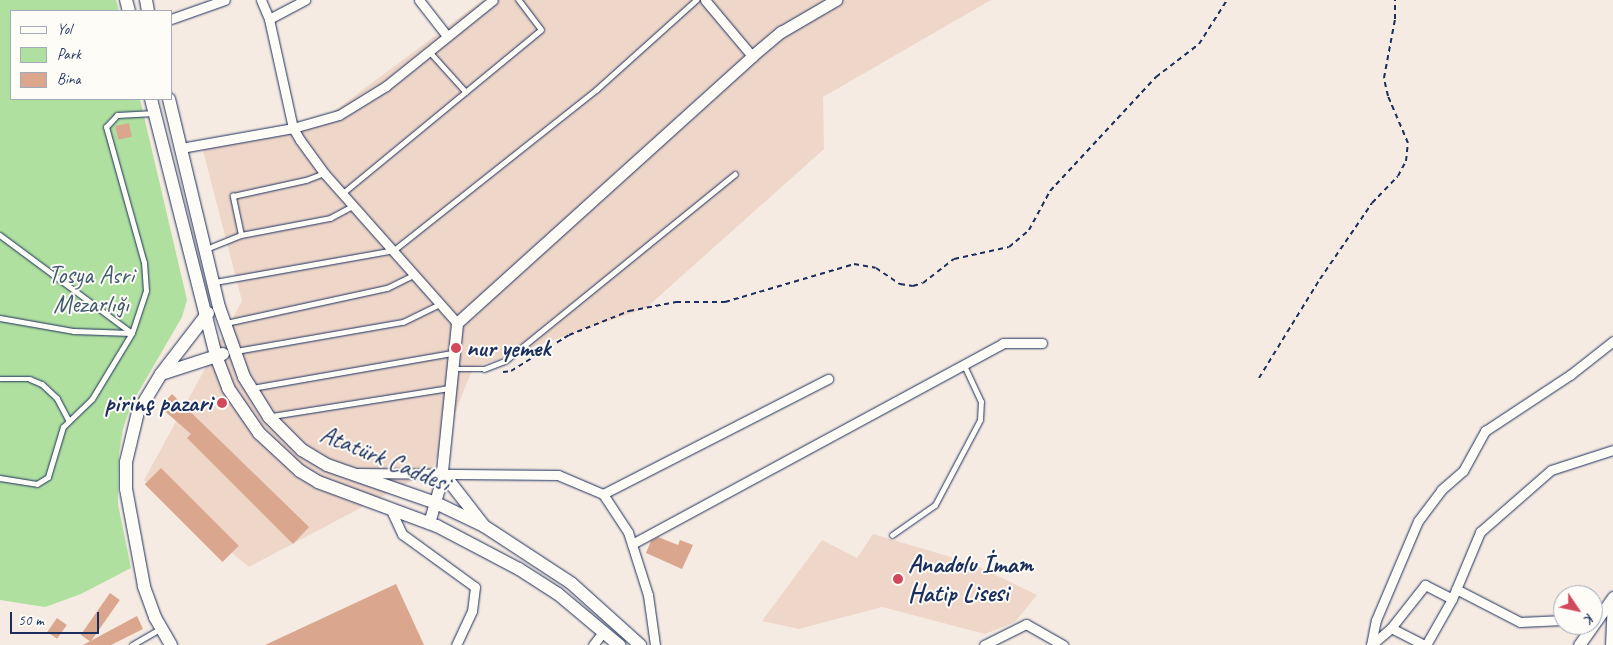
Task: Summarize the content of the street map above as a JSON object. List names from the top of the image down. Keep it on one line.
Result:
{"streets":{"main road":["Atatürk Caddesi"]},"parks":["Tosya Asri Mezarlığı"],"places":["nur yemek","pirinç pazari","Anadolu İmam Hatip Lisesi"],"legend":["Yol","Park","Bina"],"scale_bar":"50 m","north":"bottom right"}
